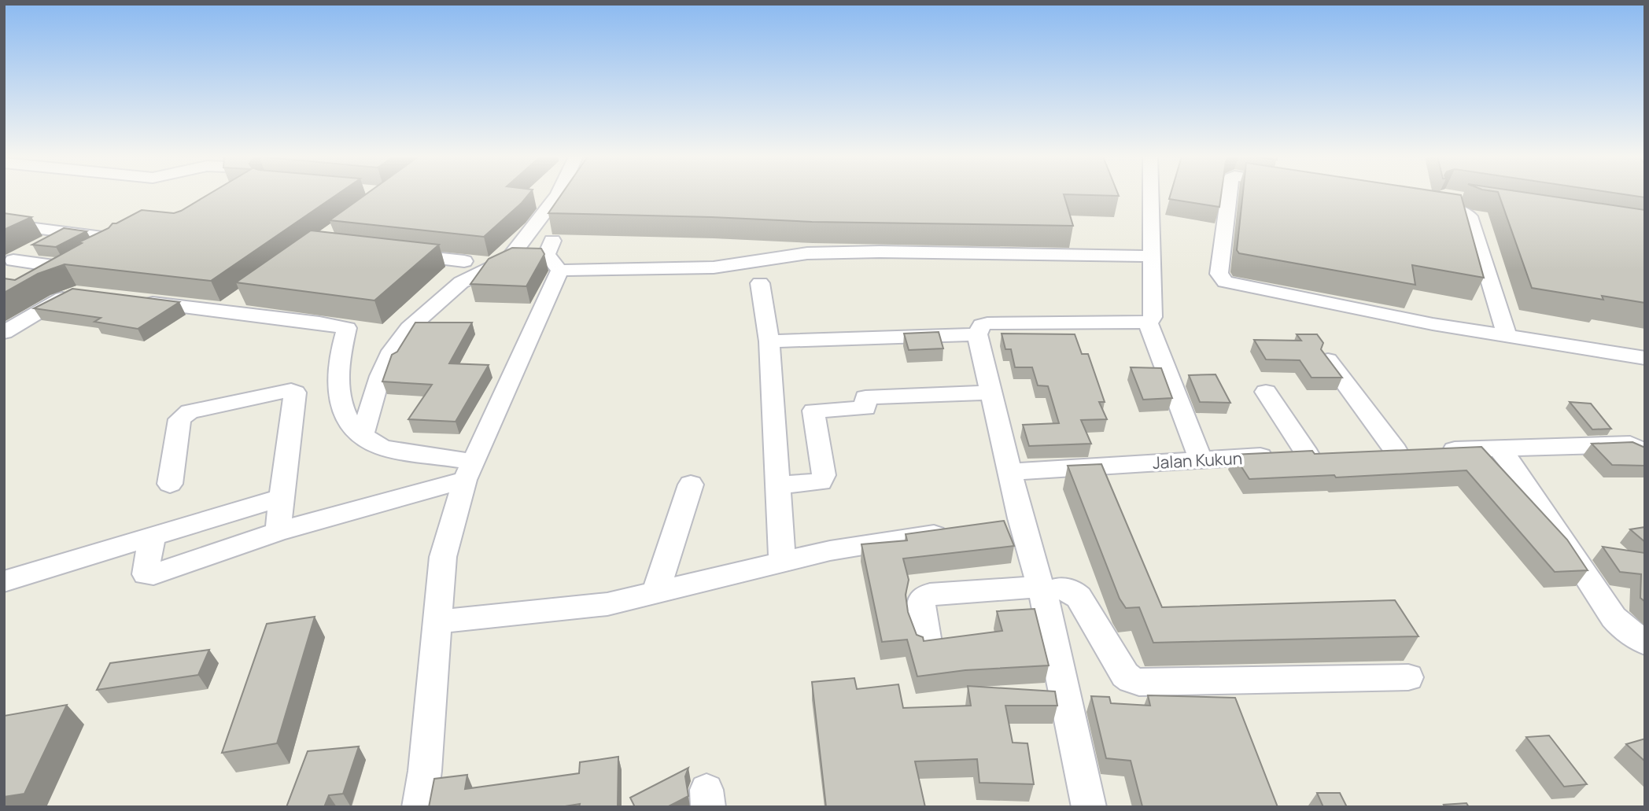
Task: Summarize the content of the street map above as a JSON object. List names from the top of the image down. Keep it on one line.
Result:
{"streets":{"street":["Jalan Kukun"]}}
